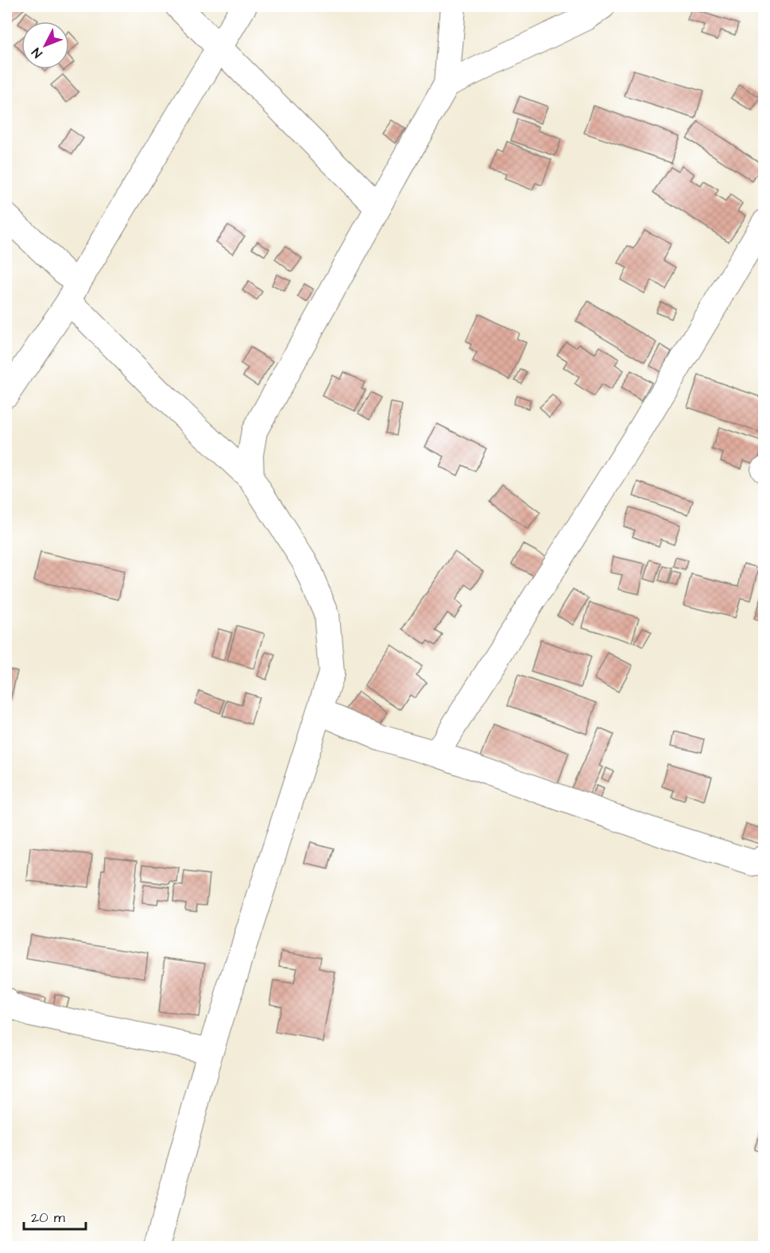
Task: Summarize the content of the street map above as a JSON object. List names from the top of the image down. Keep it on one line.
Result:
{"scale_bar":"20 m","north":"bottom left"}
